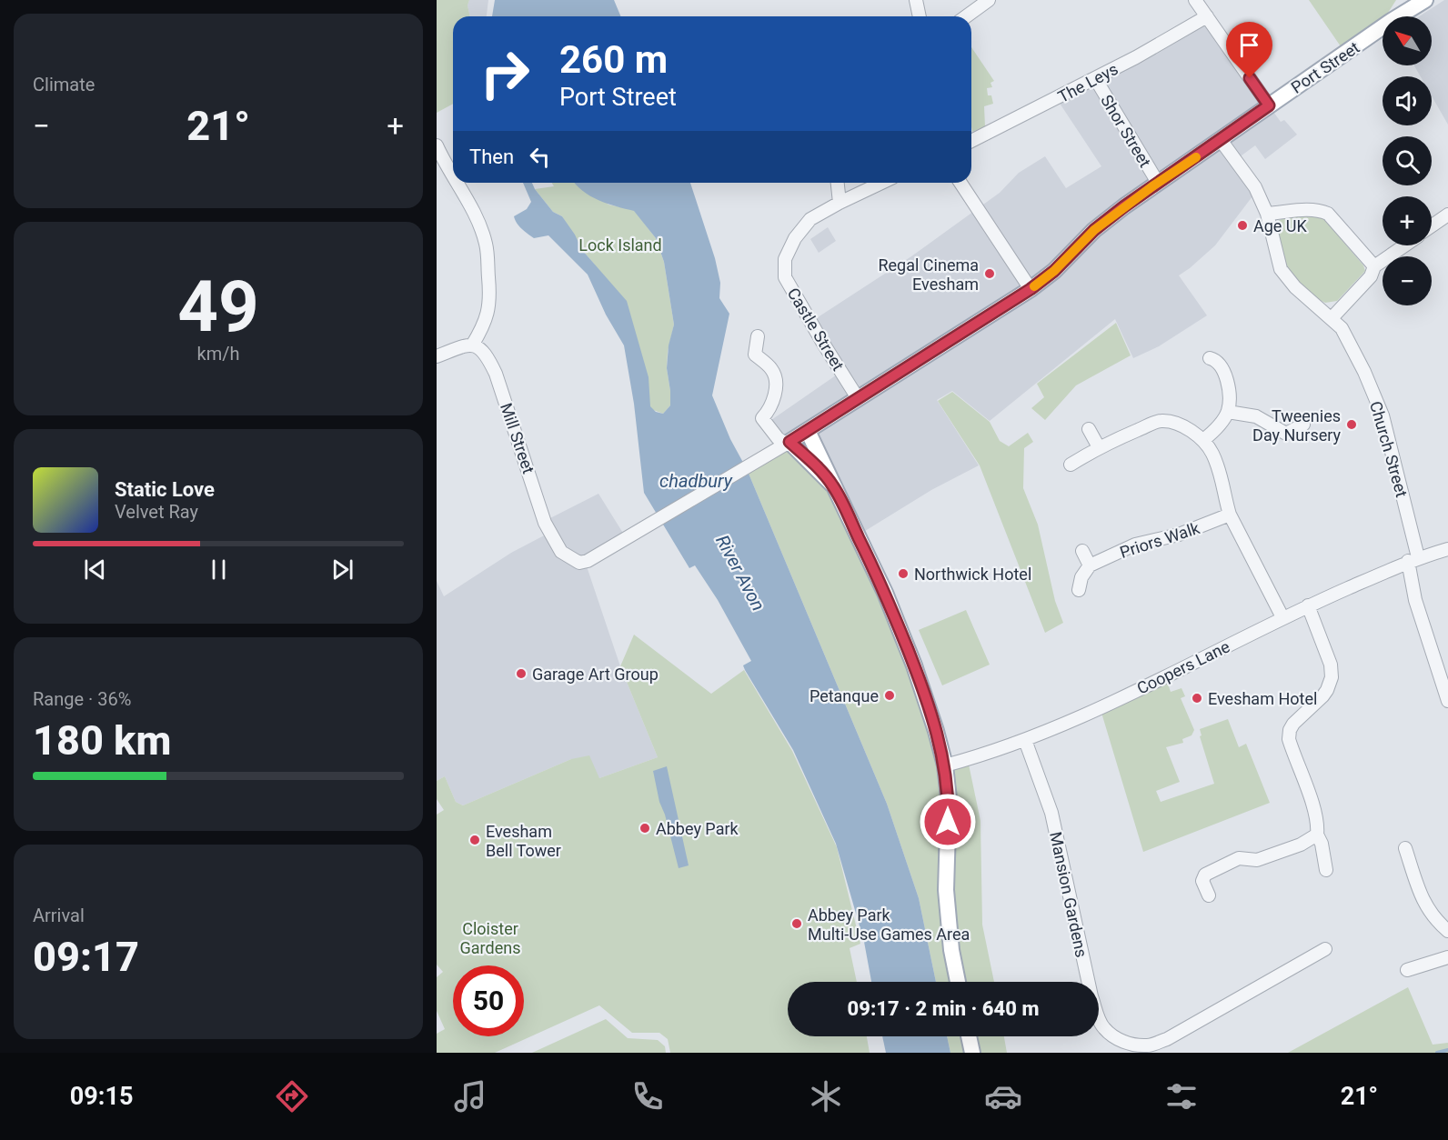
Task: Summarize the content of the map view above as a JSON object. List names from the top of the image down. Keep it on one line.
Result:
{"streets":{"main road":["Port Street"],"street":["The Leys","Shor Street","Castle Street","Mill Street","Church Street","Priors Walk","Coopers Lane","Mansion Gardens"]},"crossings":[["Port Street","Shor Street"],["Port Street","Castle Street"],["Port Street","Mill Street"],["Port Street","Church Street"],["The Leys","Shor Street"],["Church Street","Coopers Lane"],["Coopers Lane","Mansion Gardens"]],"water":["chadbury","River Avon"],"parks":["Lock Island","Cloister Gardens"],"places":["Age UK","Regal Cinema Evesham","Tweenies Day Nursery","Northwick Hotel","Garage Art Group","Petanque","Evesham Hotel","Abbey Park","Evesham Bell Tower","Abbey Park Multi-Use Games Area"],"north":"top left","page":{"tile":["Climate",["49","km/h"],["Range · 36%","180 km"],["Arrival","09:17"]],"map_buttons":["+","−"],"turn":["260 m","Port Street"],"heat":["−","21°","+"],"then":"Then","song":["Static Love","Velvet Ray"],"limit":"50","trip":"09:17 · 2 min · 640 m","tabs":["09:15","21°"]}}
